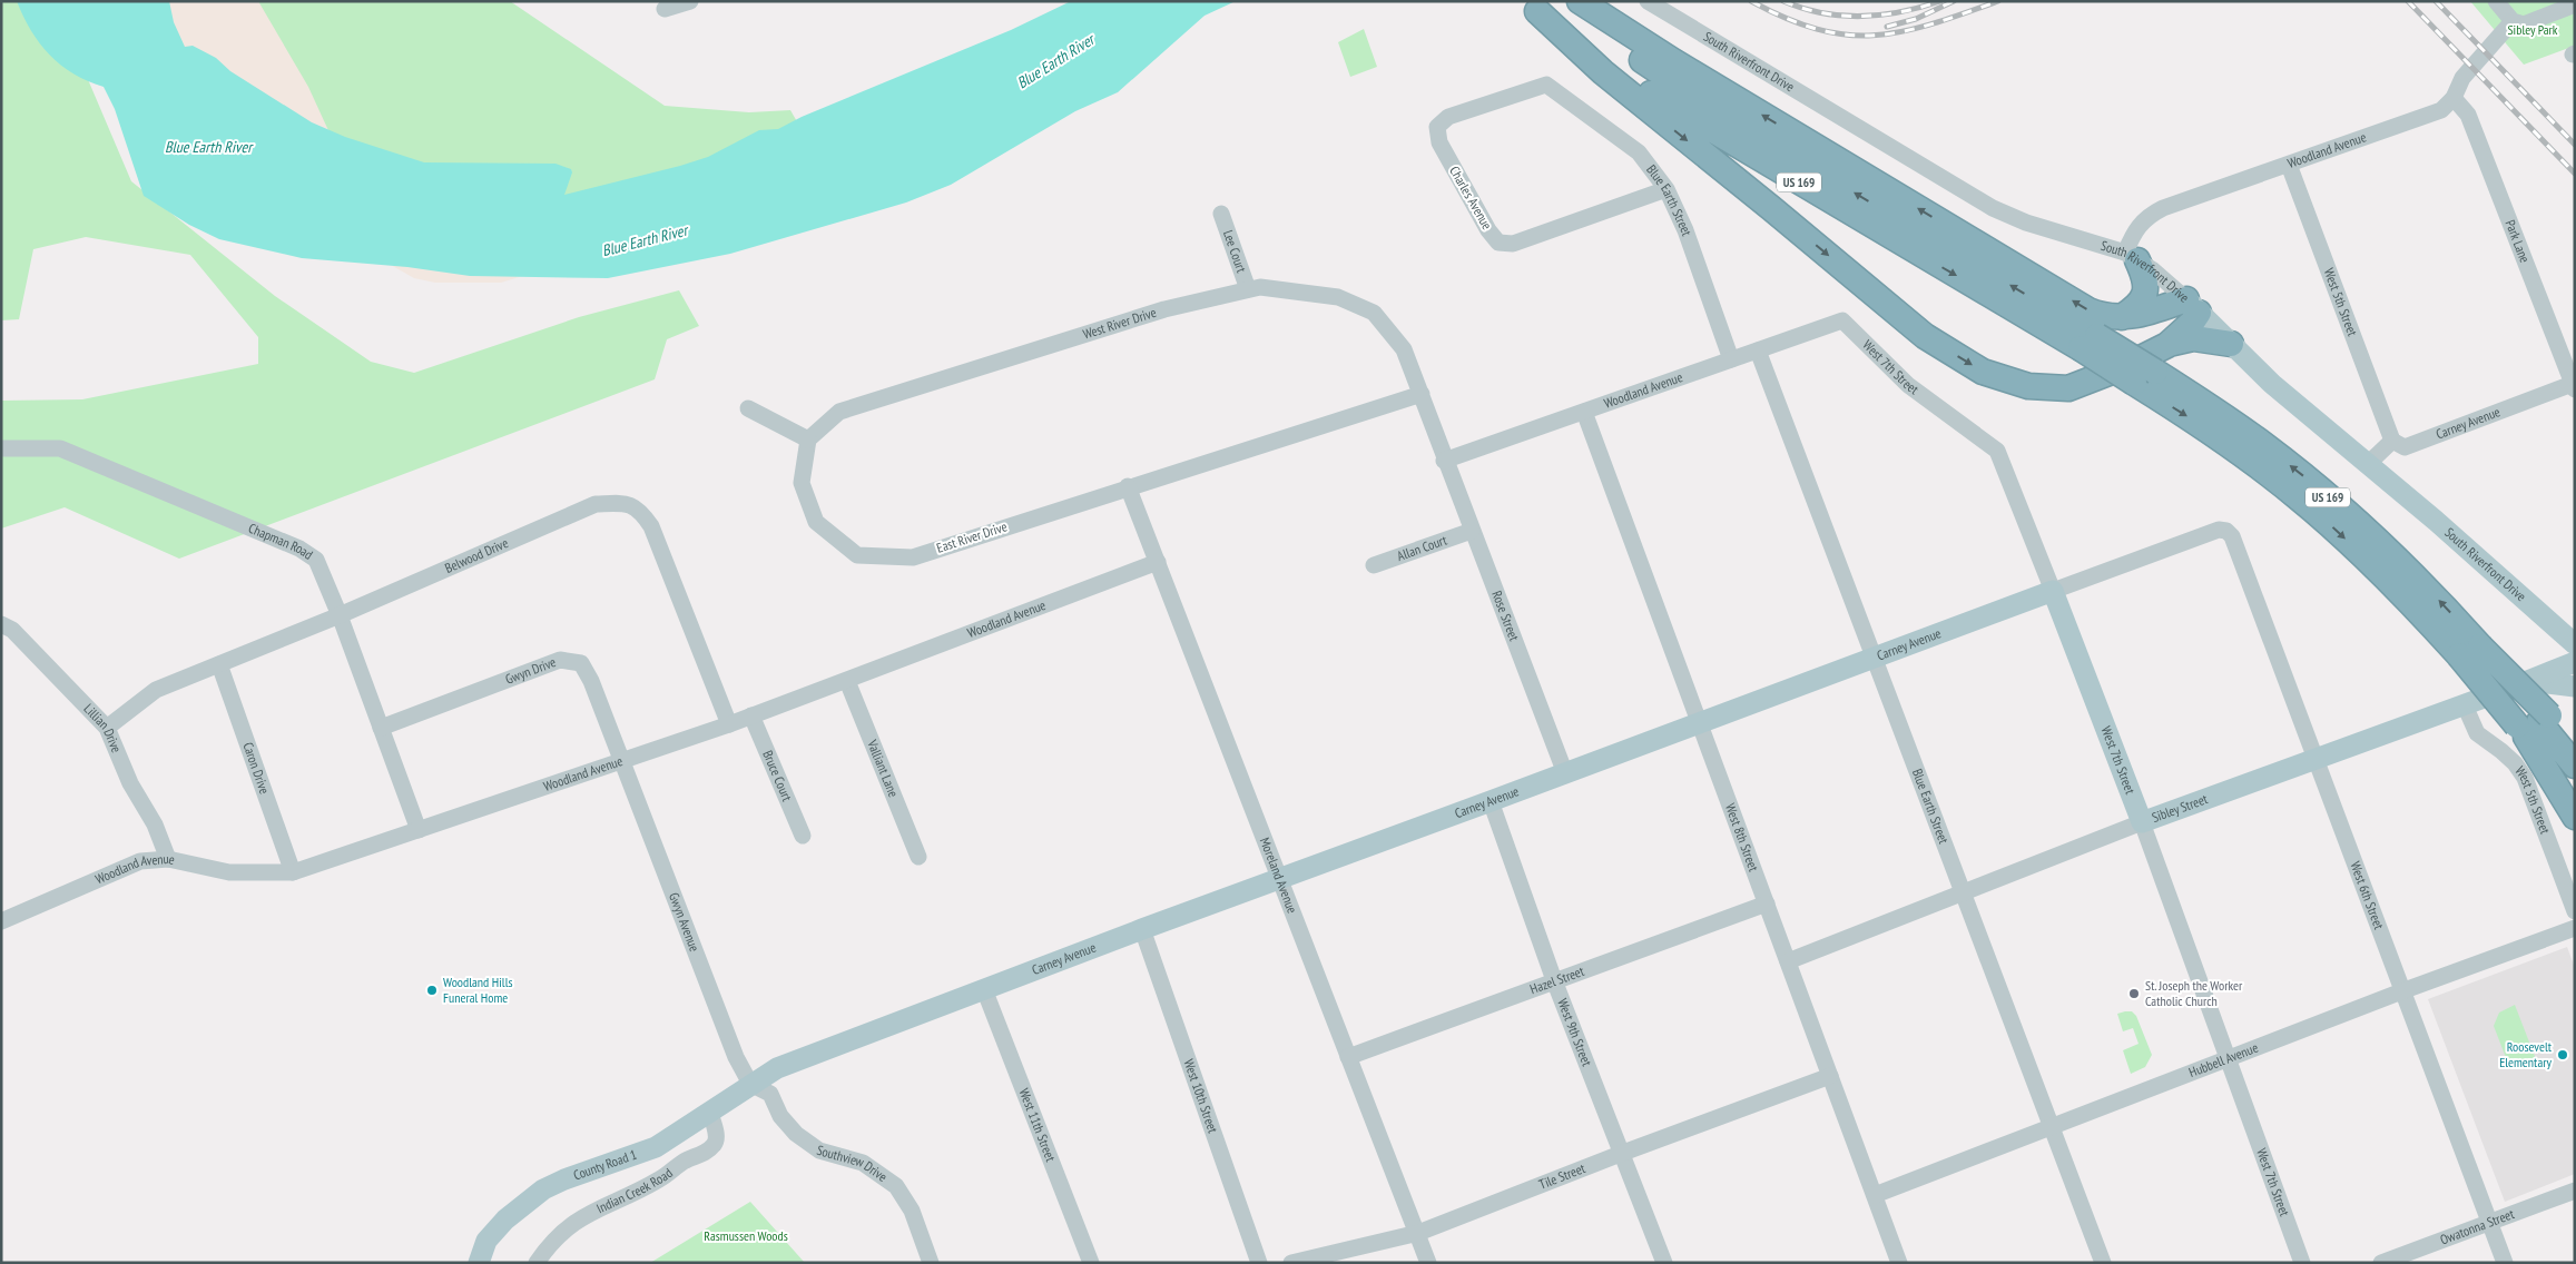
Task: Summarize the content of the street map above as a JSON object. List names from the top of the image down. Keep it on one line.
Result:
{"streets":{"highway":["US 169"],"main road":["South Riverfront Drive","West 7th Street","Carney Avenue","Sibley Street","County Road 1"],"street":["Woodland Avenue","Charles Avenue","Blue Earth Street","Park Lane","Lee Court","West 5th Street","West River Drive","East River Drive","Chapman Road","Allan Court","Belwood Drive","Rose Street","Gwyn Drive","Lillian Drive","Caron Drive","Valliant Lane","Bruce Court","West 8th Street","Moreland Avenue","West 6th Street","Gwyn Avenue","Hazel Street","West 9th Street","Hubbell Avenue","West 10th Street","West 11th Street","Southview Drive","Tile Street","Indian Creek Road","Owatonna Street"]},"crossings":[["South Riverfront Drive","Woodland Avenue"],["Woodland Avenue","Blue Earth Street"],["Woodland Avenue","Park Lane"],["Woodland Avenue","West 5th Street"],["Woodland Avenue","West River Drive"],["Woodland Avenue","West 7th Street"],["Woodland Avenue","Chapman Road"],["Woodland Avenue","Belwood Drive"],["Woodland Avenue","Rose Street"],["Woodland Avenue","Gwyn Drive"],["Woodland Avenue","Lillian Drive"],["Woodland Avenue","Caron Drive"],["Woodland Avenue","Valliant Lane"],["Woodland Avenue","Bruce Court"],["Woodland Avenue","West 8th Street"],["Woodland Avenue","Moreland Avenue"],["Woodland Avenue","Gwyn Avenue"],["Charles Avenue","Blue Earth Street"],["Blue Earth Street","Carney Avenue"],["Blue Earth Street","Sibley Street"],["Blue Earth Street","Hubbell Avenue"],["Park Lane","Carney Avenue"],["Lee Court","West River Drive"],["West 5th Street","Carney Avenue"],["West 5th Street","Sibley Street"],["West River Drive","East River Drive"],["West River Drive","Rose Street"],["West 7th Street","Carney Avenue"],["West 7th Street","Sibley Street"],["West 7th Street","Hubbell Avenue"],["Carney Avenue","Rose Street"],["Carney Avenue","West 8th Street"],["Carney Avenue","Moreland Avenue"],["Carney Avenue","West 6th Street"],["Carney Avenue","Gwyn Avenue"],["Carney Avenue","West 9th Street"],["Carney Avenue","West 10th Street"],["Carney Avenue","West 11th Street"],["Carney Avenue","Southview Drive"],["Carney Avenue","County Road 1"],["East River Drive","Moreland Avenue"],["Chapman Road","Belwood Drive"],["Chapman Road","Gwyn Drive"],["Allan Court","Rose Street"],["Belwood Drive","Lillian Drive"],["Belwood Drive","Caron Drive"],["Gwyn Drive","Gwyn Avenue"],["Sibley Street","West 8th Street"],["Sibley Street","West 6th Street"],["West 8th Street","Hazel Street"],["West 8th Street","Hubbell Avenue"],["West 8th Street","Tile Street"],["Moreland Avenue","Hazel Street"],["Moreland Avenue","Tile Street"],["West 6th Street","Hubbell Avenue"],["West 6th Street","Owatonna Street"],["Gwyn Avenue","Southview Drive"],["Gwyn Avenue","County Road 1"],["Hazel Street","West 9th Street"],["West 9th Street","Tile Street"],["Southview Drive","County Road 1"],["County Road 1","Indian Creek Road"]],"water":["Blue Earth River"],"parks":["Sibley Park","Rasmussen Woods"],"places":["Woodland Hills Funeral Home","St. Joseph the Worker Catholic Church","Roosevelt Elementary"]}
